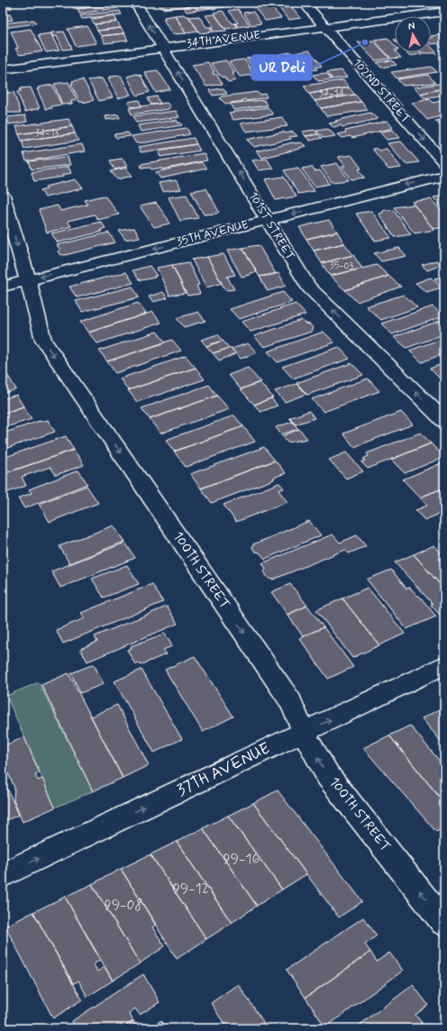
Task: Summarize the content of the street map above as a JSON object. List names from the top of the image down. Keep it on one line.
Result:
{"streets":{"street":["34TH AVENUE","102ND STREET","101ST STREET","35TH AVENUE","100TH STREET","37TH AVENUE"]},"crossings":[["34TH AVENUE","102ND STREET"],["34TH AVENUE","101ST STREET"],["101ST STREET","35TH AVENUE"],["35TH AVENUE","100TH STREET"],["100TH STREET","37TH AVENUE"]],"one_way":["102ND STREET","101ST STREET","35TH AVENUE","37TH AVENUE"],"places":["UR Deli"],"house_numbers":["34-14","34-13","35-03","99-16","99-12","99-08"],"north":"top"}
